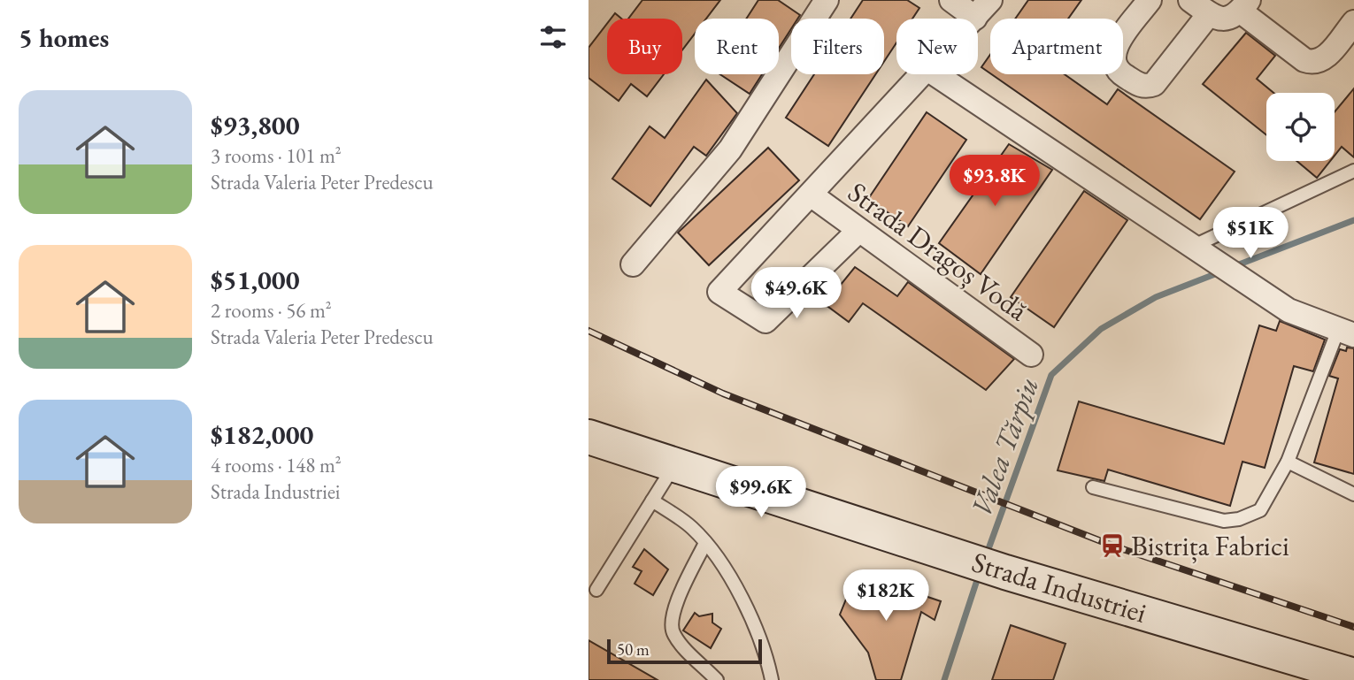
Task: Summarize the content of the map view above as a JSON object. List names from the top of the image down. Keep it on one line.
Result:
{"streets":{"street":["Strada Dragoș Vodă","Strada Industriei"]},"water":["Valea Tărpiu"],"places":{"station":["Bistrița Fabrici"]},"scale_bar":"50 m","page":{"heading":"5 homes","chip":["Buy","Rent","Filters","New","Apartment"],"list":[{"name":"$93,800","note":"3 rooms · 101 m² · Strada Valeria Peter Predescu"},{"name":"$51,000","note":"2 rooms · 56 m² · Strada Valeria Peter Predescu"},{"name":"$182,000","note":"4 rooms · 148 m² · Strada Industriei"}],"price":["$93.8K","$51K","$49.6K","$99.6K","$182K"],"scale":"50 m"}}
